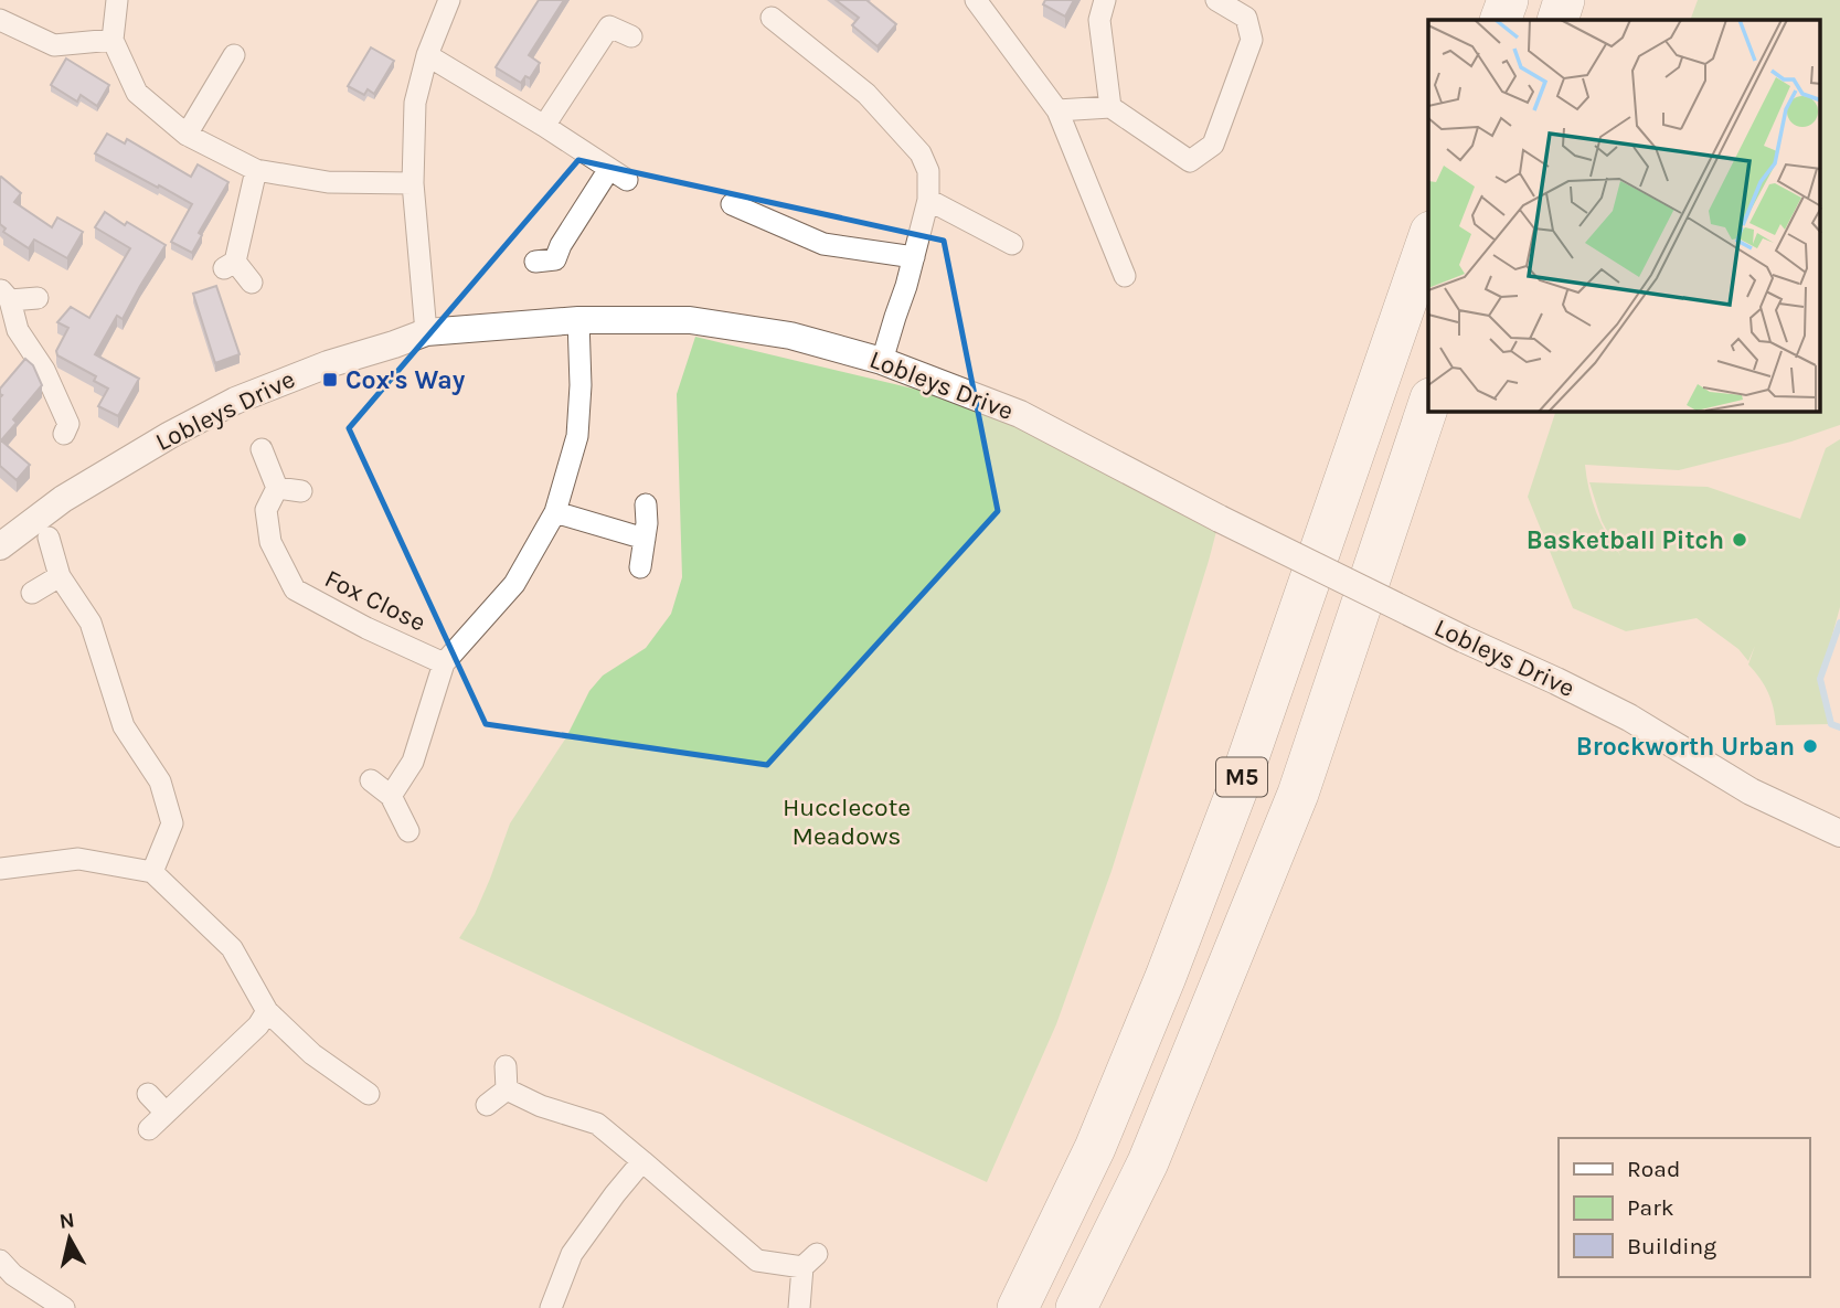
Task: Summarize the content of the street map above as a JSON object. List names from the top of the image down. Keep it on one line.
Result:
{"streets":{"highway":["M5"],"street":["Lobleys Drive","Fox Close"]},"parks":["Hucclecote Meadows"],"places":{"transit":["Cox's Way"],"other":["Basketball Pitch","Brockworth Urban"]},"legend":["Road","Park","Building"],"north":"top"}
